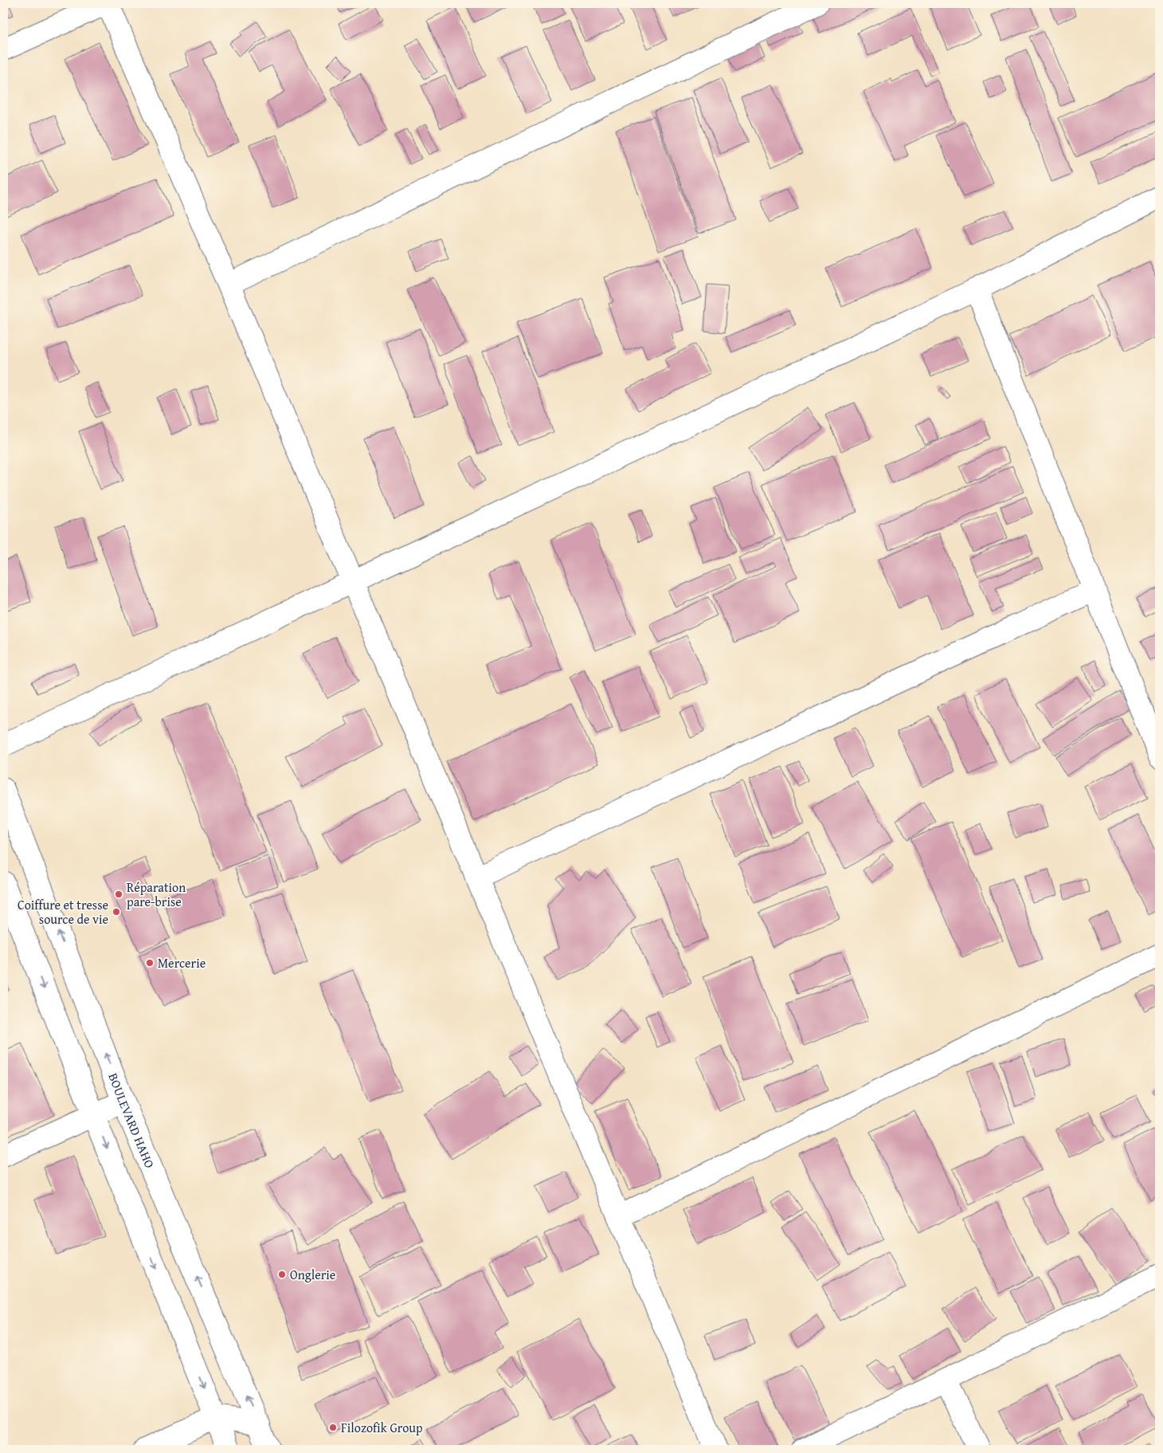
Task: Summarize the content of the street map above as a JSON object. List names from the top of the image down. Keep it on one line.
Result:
{"streets":{"street":["BOULEVARD HAHO"]},"places":["Réparation pare-brise","Coiffure et tresse source de vie","Mercerie","Onglerie","Filozofik Group"]}
